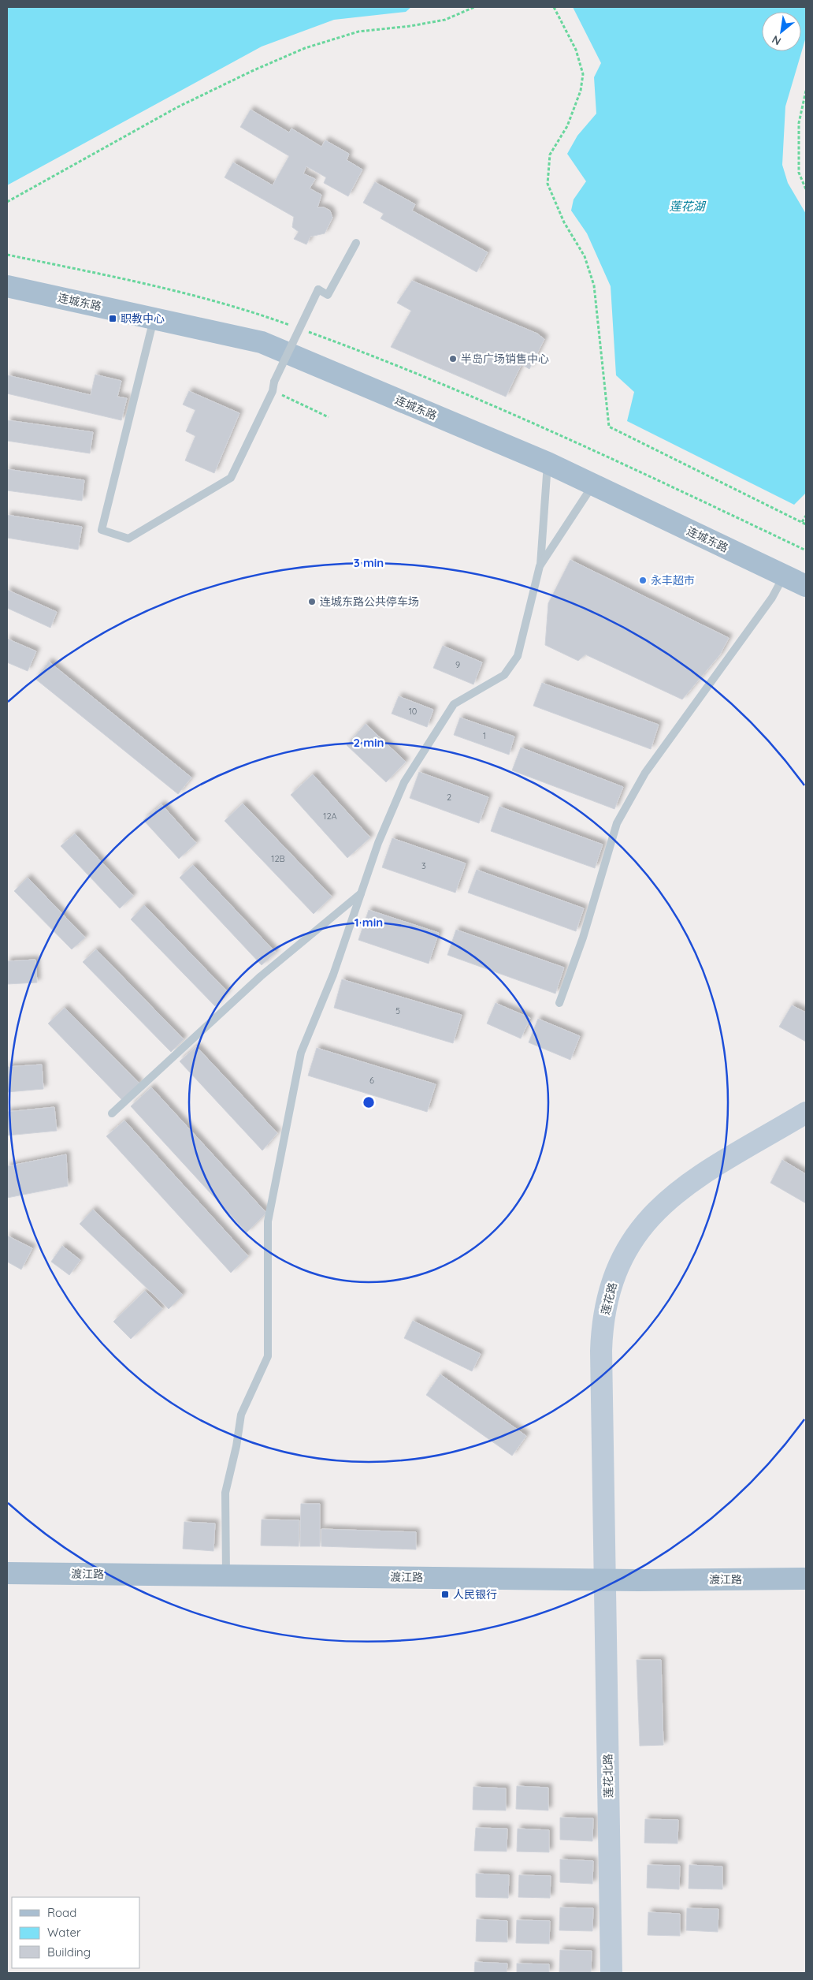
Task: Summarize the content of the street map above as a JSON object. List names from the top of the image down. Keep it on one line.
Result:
{"streets":{"main road":["连城东路","莲花路","渡江路","莲花北路"]},"crossings":[["莲花路","渡江路"],["莲花路","莲花北路"],["渡江路","莲花北路"]],"water":["莲花湖"],"places":{"transit":["职教中心","人民银行"],"other":["半岛广场销售中心","永丰超市","连城东路公共停车场"]},"house_numbers":["9","10","1","2","12A","12B","3","5","6"],"legend":["Road","Water","Building"],"north":"bottom left","rings":["3 min","2 min","1 min"]}
